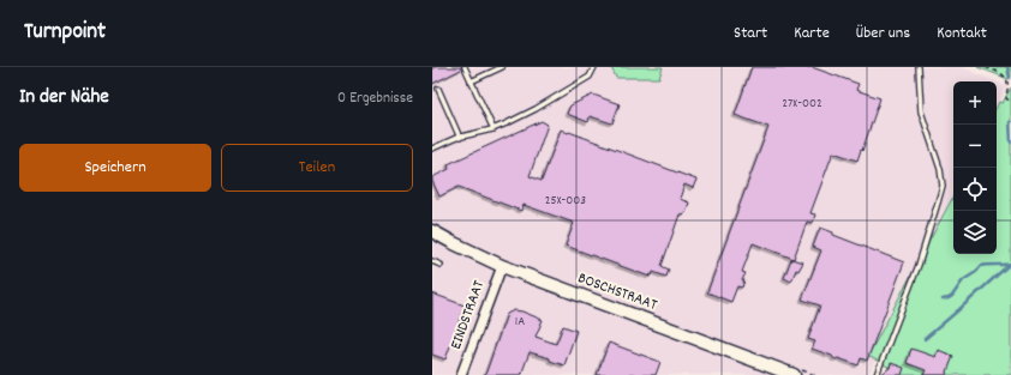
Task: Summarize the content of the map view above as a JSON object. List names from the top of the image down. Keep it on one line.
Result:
{"streets":{"street":["BOSCHSTRAAT","EINDSTRAAT"]},"crossings":[["BOSCHSTRAAT","EINDSTRAAT"]],"house_numbers":["27X-002","25X-003","1A"],"page":{"header":"Turnpoint","nav":["Start","Karte","Über uns","Kontakt"],"heading":["In der Nähe","0 Ergebnisse"],"map_buttons":["+","−"],"buttons":["Speichern","Teilen"]}}
